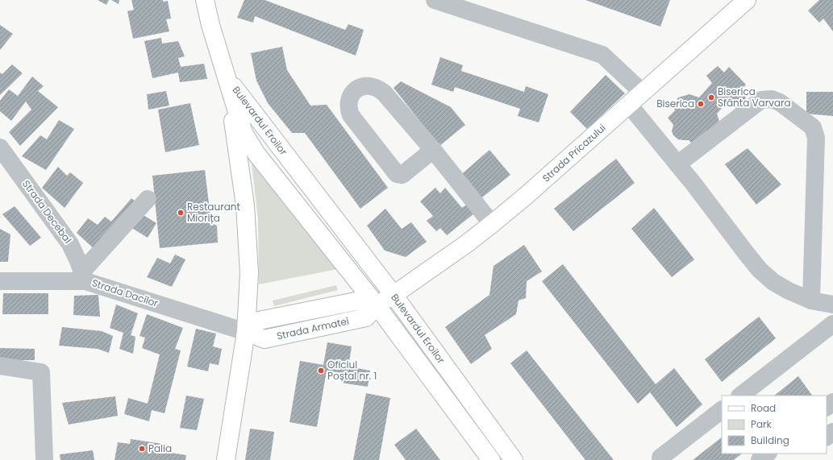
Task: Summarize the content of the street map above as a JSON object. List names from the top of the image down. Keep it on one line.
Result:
{"streets":{"main road":["Bulevardul Eroilor","Strada Pricazului","Strada Armatei"],"street":["Strada Decebal","Strada Dacilor"]},"crossings":[["Bulevardul Eroilor","Strada Pricazului"],["Bulevardul Eroilor","Strada Armatei"],["Strada Decebal","Strada Dacilor"],["Strada Dacilor","Strada Armatei"]],"places":["Biserica Sfânta Varvara","Biserica","Restaurant Miorița","Oficiul Poștal nr. 1","Palia"],"legend":["Road","Park","Building"]}
